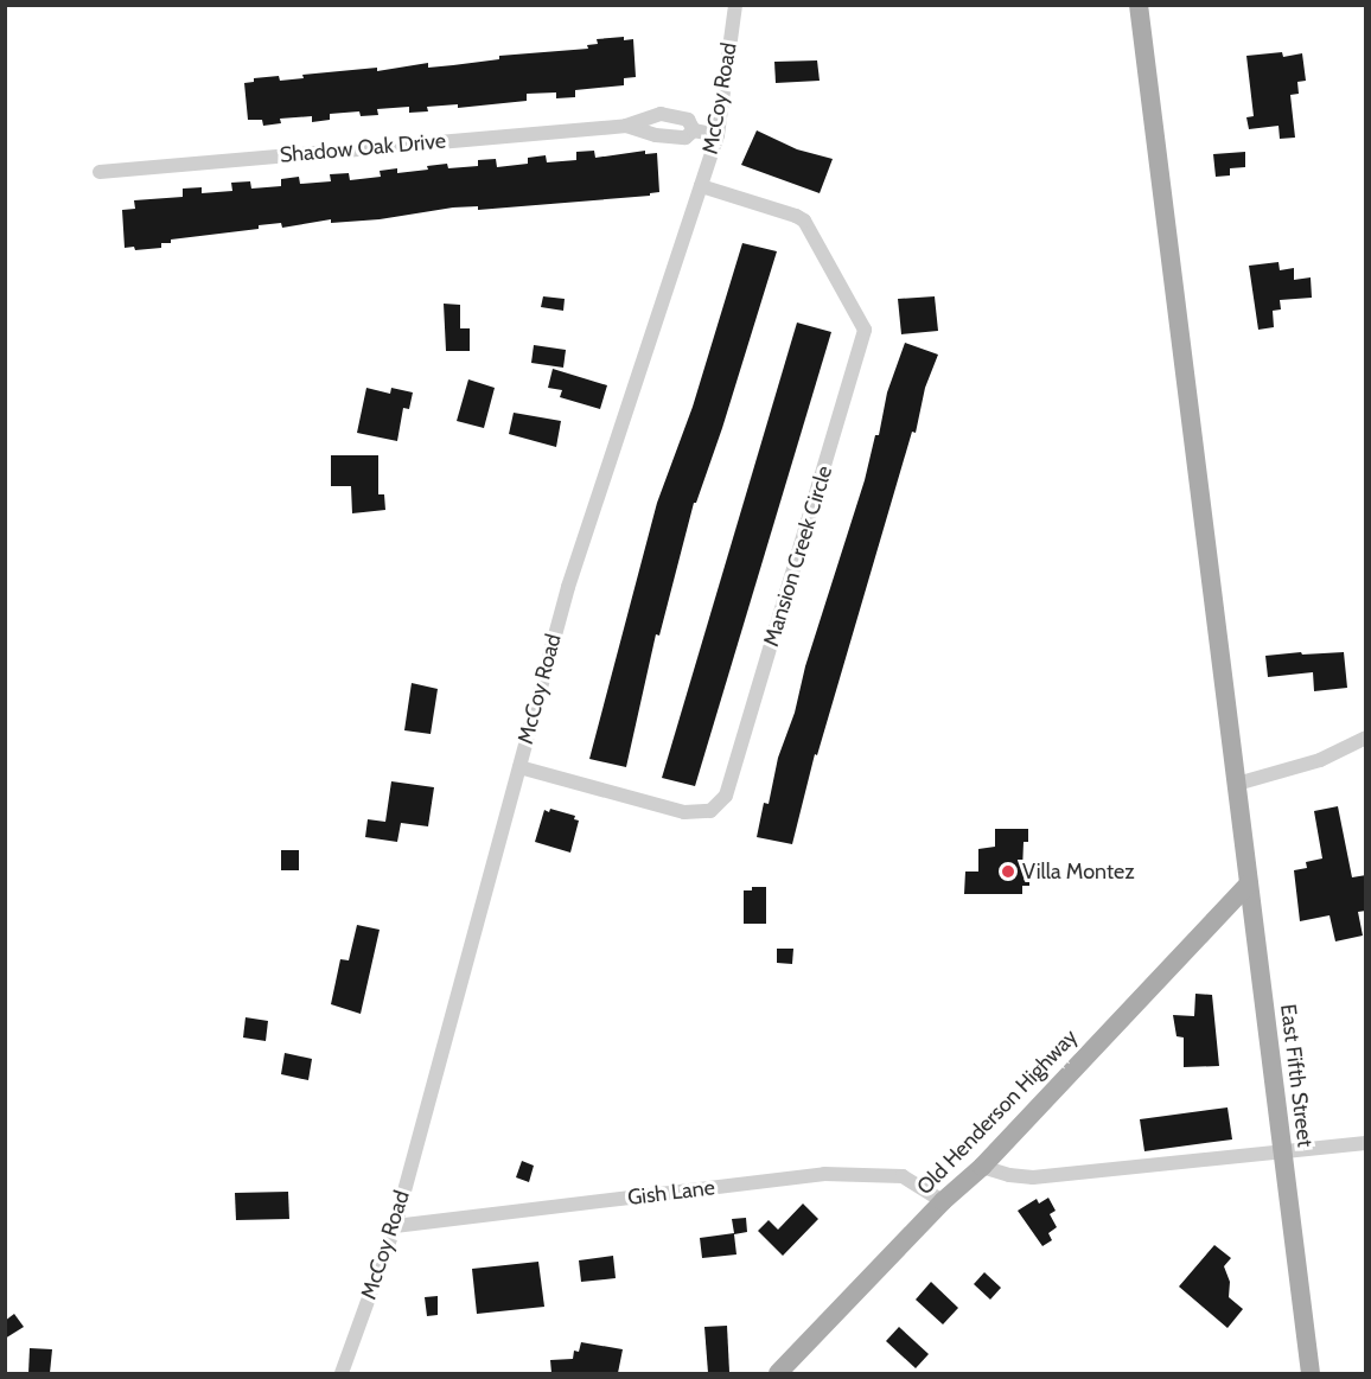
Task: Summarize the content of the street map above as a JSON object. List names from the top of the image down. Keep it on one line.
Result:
{"streets":{"main road":["East Fifth Street","Old Henderson Highway"],"street":["McCoy Road","Shadow Oak Drive","Mansion Creek Circle","Gish Lane"]},"crossings":[["McCoy Road","Shadow Oak Drive"],["McCoy Road","Mansion Creek Circle"],["McCoy Road","Gish Lane"],["East Fifth Street","Old Henderson Highway"],["Old Henderson Highway","Gish Lane"]],"places":["Villa Montez"]}
